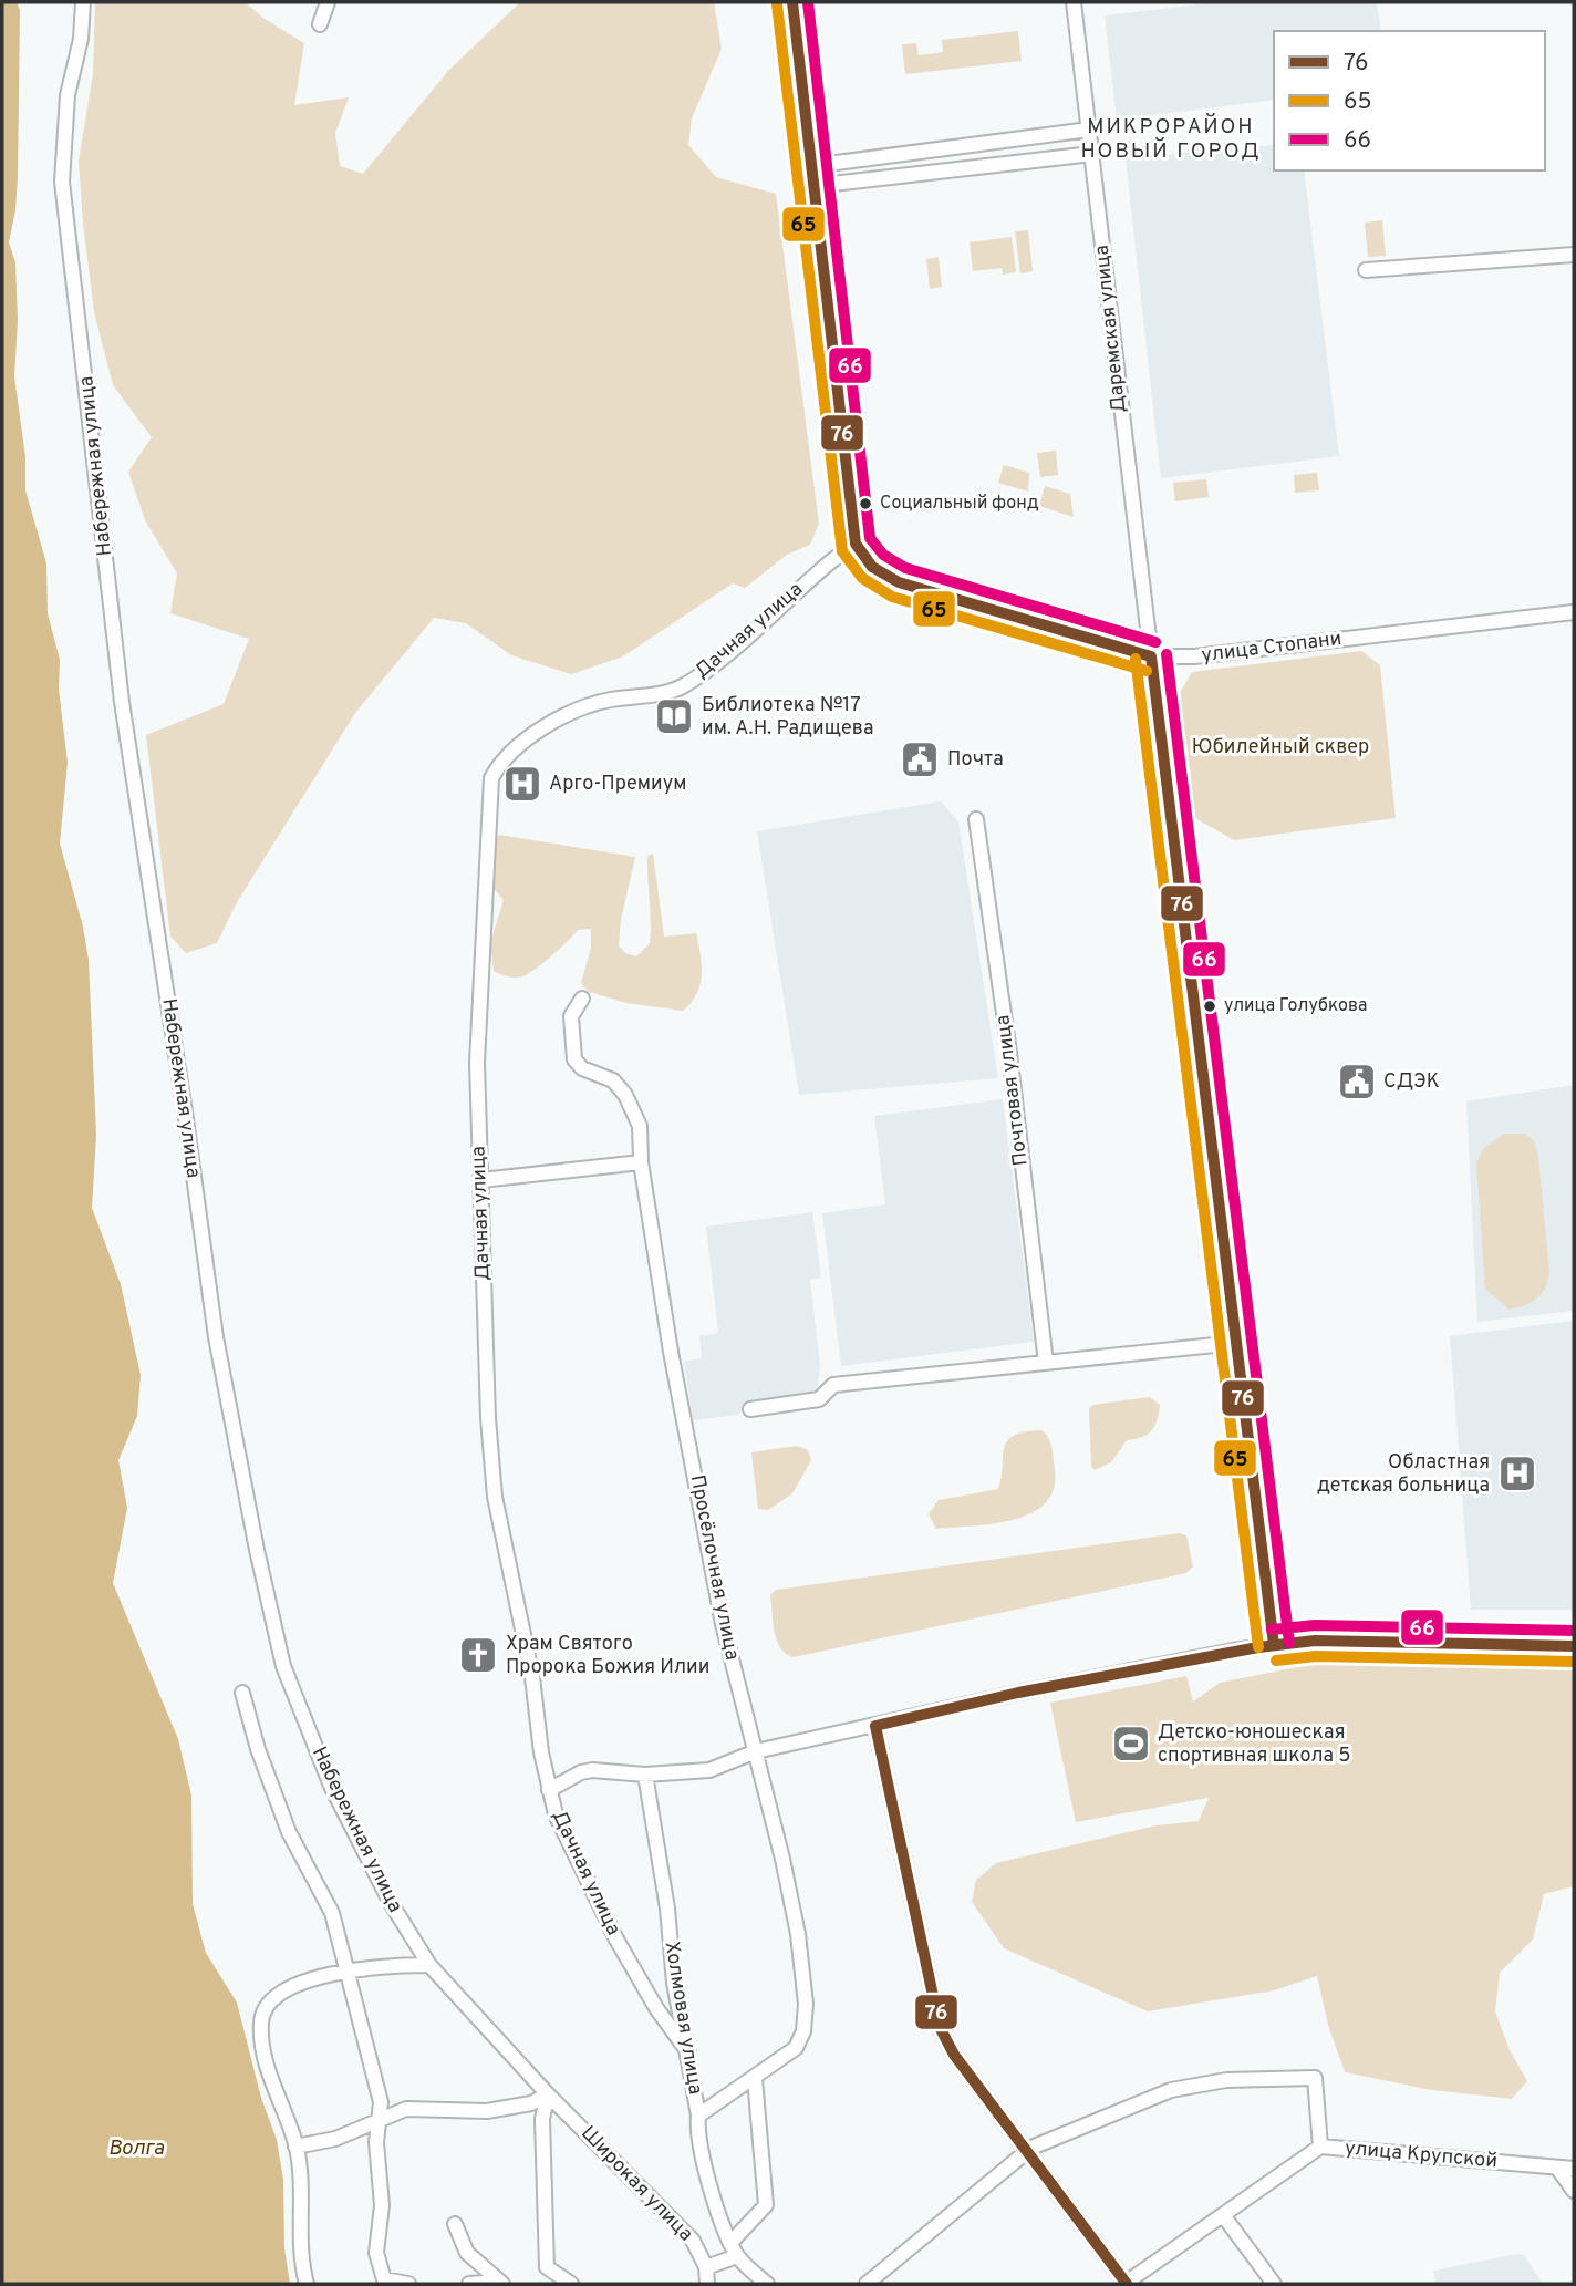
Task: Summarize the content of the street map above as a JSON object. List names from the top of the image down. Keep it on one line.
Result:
{"streets":{"main road":["улица Стопани"],"street":["Даремская улица","Набережная улица","Дачная улица","Почтовая улица","Просёлочная улица","Холмовая улица","улица Крупской","Широкая улица"]},"crossings":[["Даремская улица","улица Стопани"],["Набережная улица","Широкая улица"],["Дачная улица","улица Стопани"],["Дачная улица","Холмовая улица"],["Просёлочная улица","Холмовая улица"]],"districts":["МИКРОРАЙОН НОВЫЙ ГОРОД"],"water":["Волга"],"parks":["Юбилейный сквер"],"places":{"other":["Социальный фонд","улица Голубкова"],"library":["Библиотека №17 им. А.Н. Радищева"],"public building":["Почта","СДЭК"],"hospital":["Арго-Премиум","Областная детская больница"],"church":["Храм Святого Пророка Божия Илии"],"sports":["Детско-юношеская спортивная школа 5"]},"lines":["transit line 76","transit line 66","transit line 65"],"legend":["76","65","66"]}
